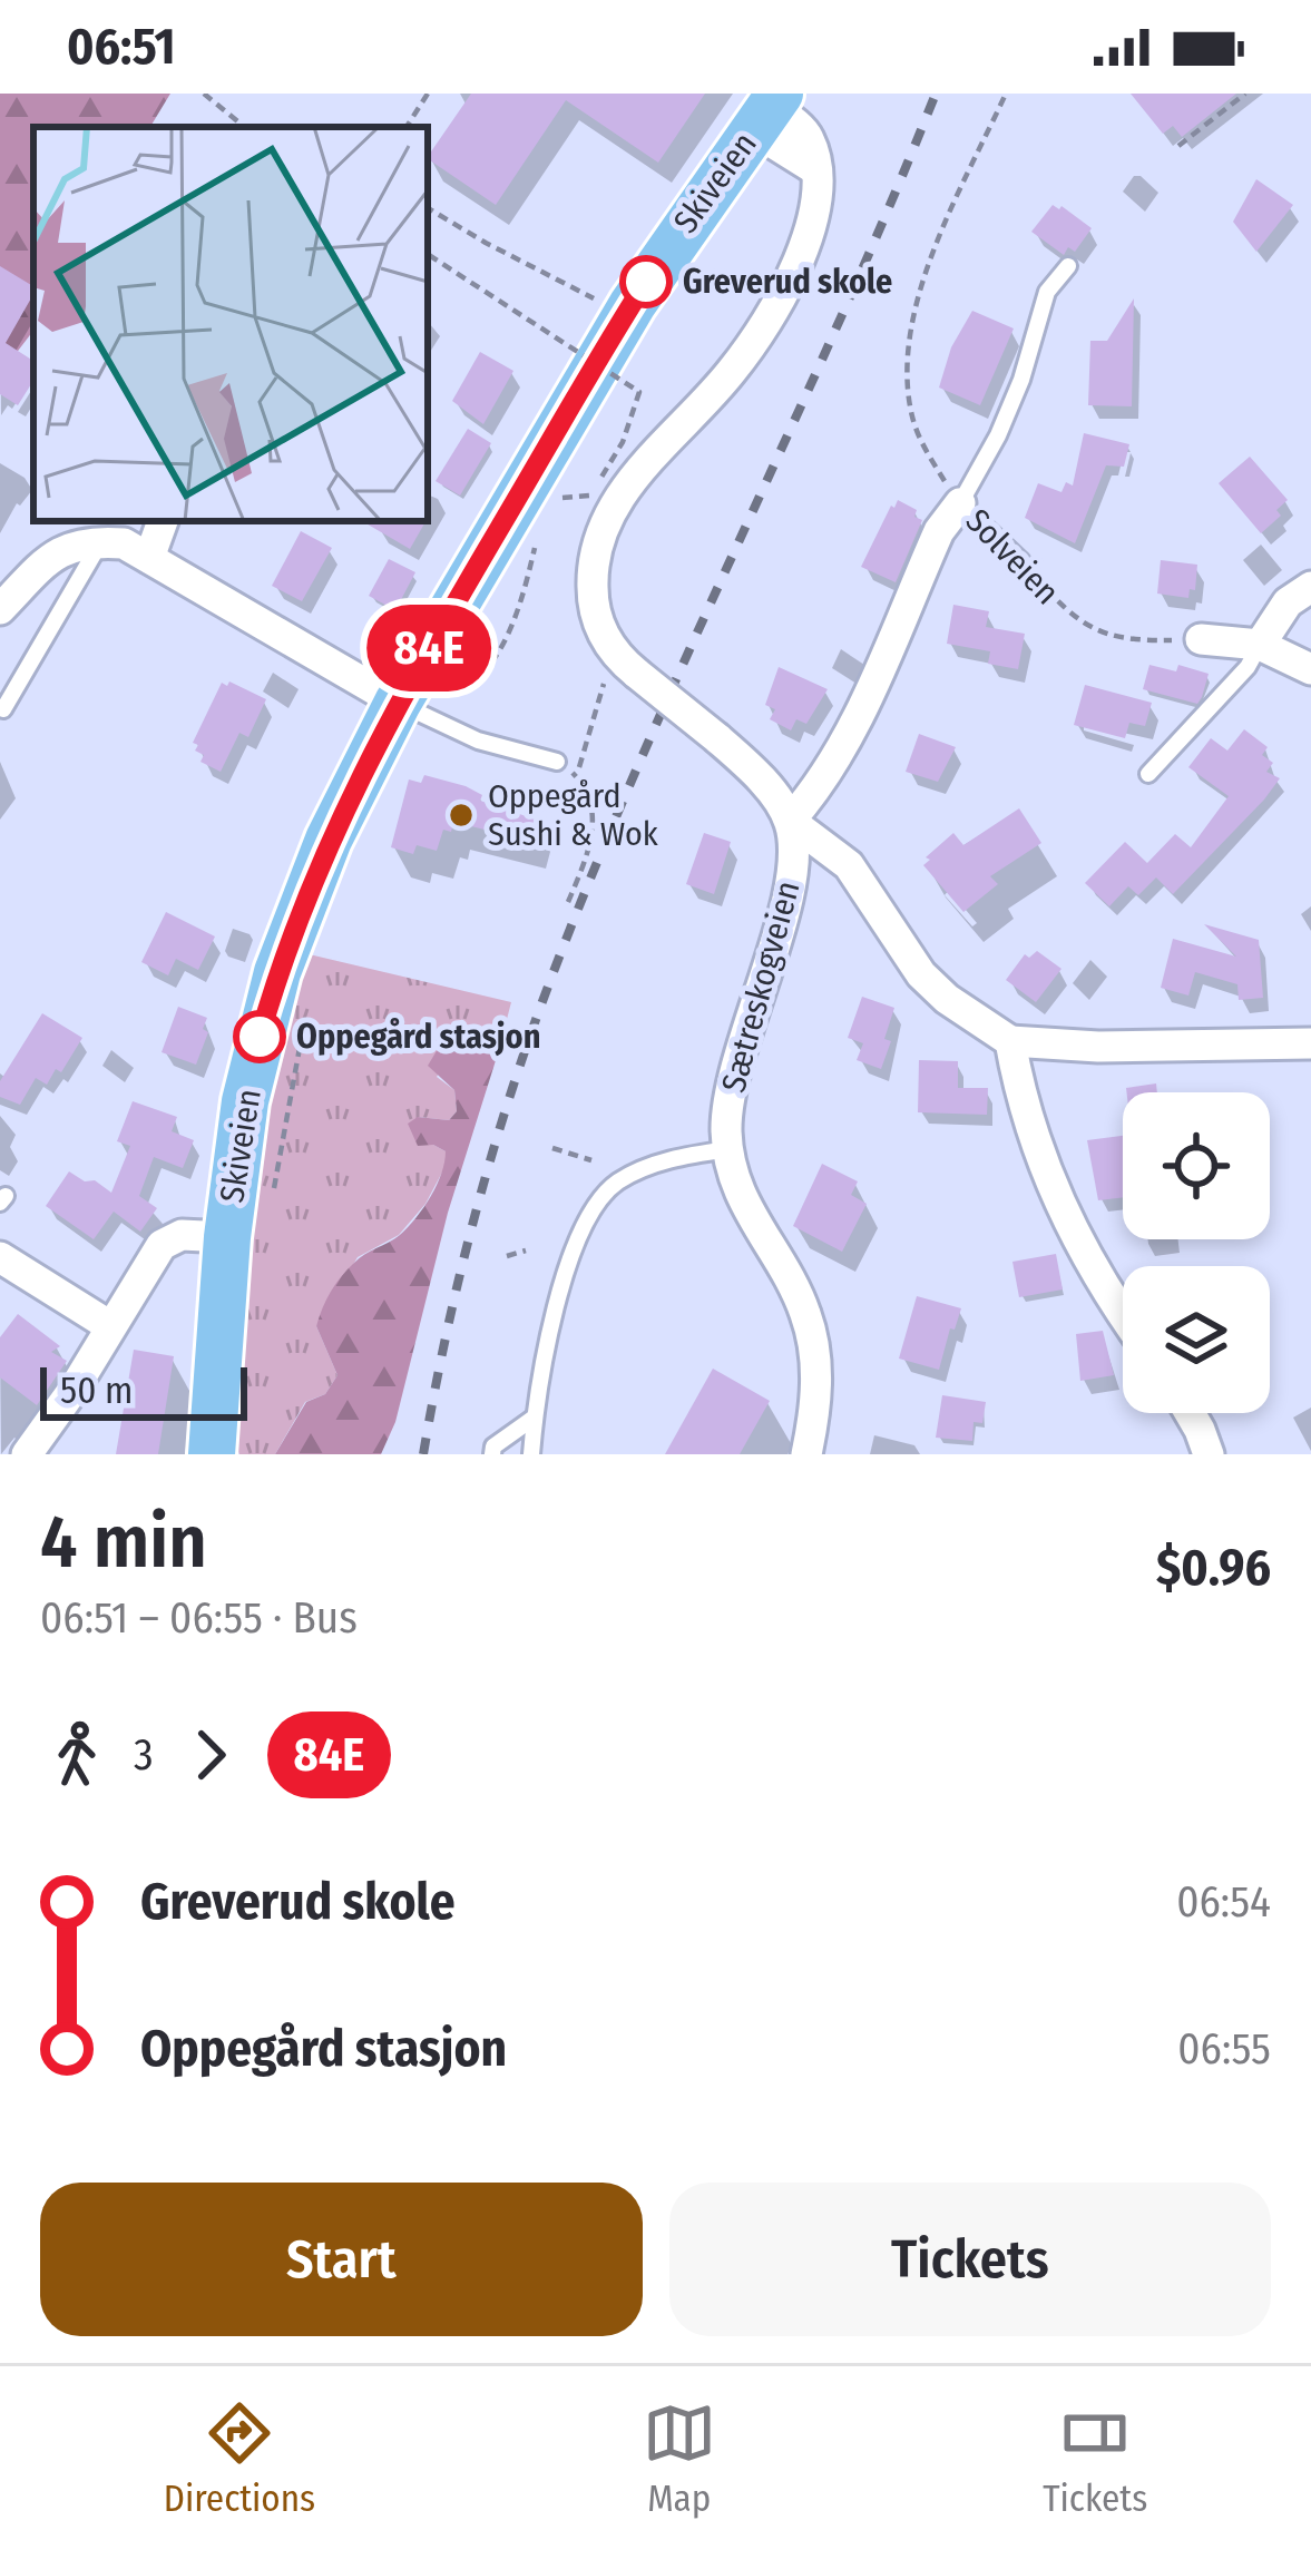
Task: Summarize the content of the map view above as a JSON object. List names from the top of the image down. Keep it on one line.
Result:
{"streets":{"main road":["Skiveien"],"street":["Solveien","Sætreskogveien"]},"crossings":[["Solveien","Sætreskogveien"]],"places":["Greverud skole","Oppegård Sushi & Wok","Oppegård stasjon"],"lines":["bus line 84E"],"scale_bar":"50 m","page":{"status":"06:51","on_map":"84E","scale":"50 m","heading":["4 min","06:51 – 06:55 · Bus","$0.96"],"legs":["3","84E"],"list":[{"name":"Greverud skole","value":"06:54"},{"name":"Oppegård stasjon","value":"06:55"}],"buttons":["Start","Tickets"],"tabs":["Directions","Map","Tickets"]}}
